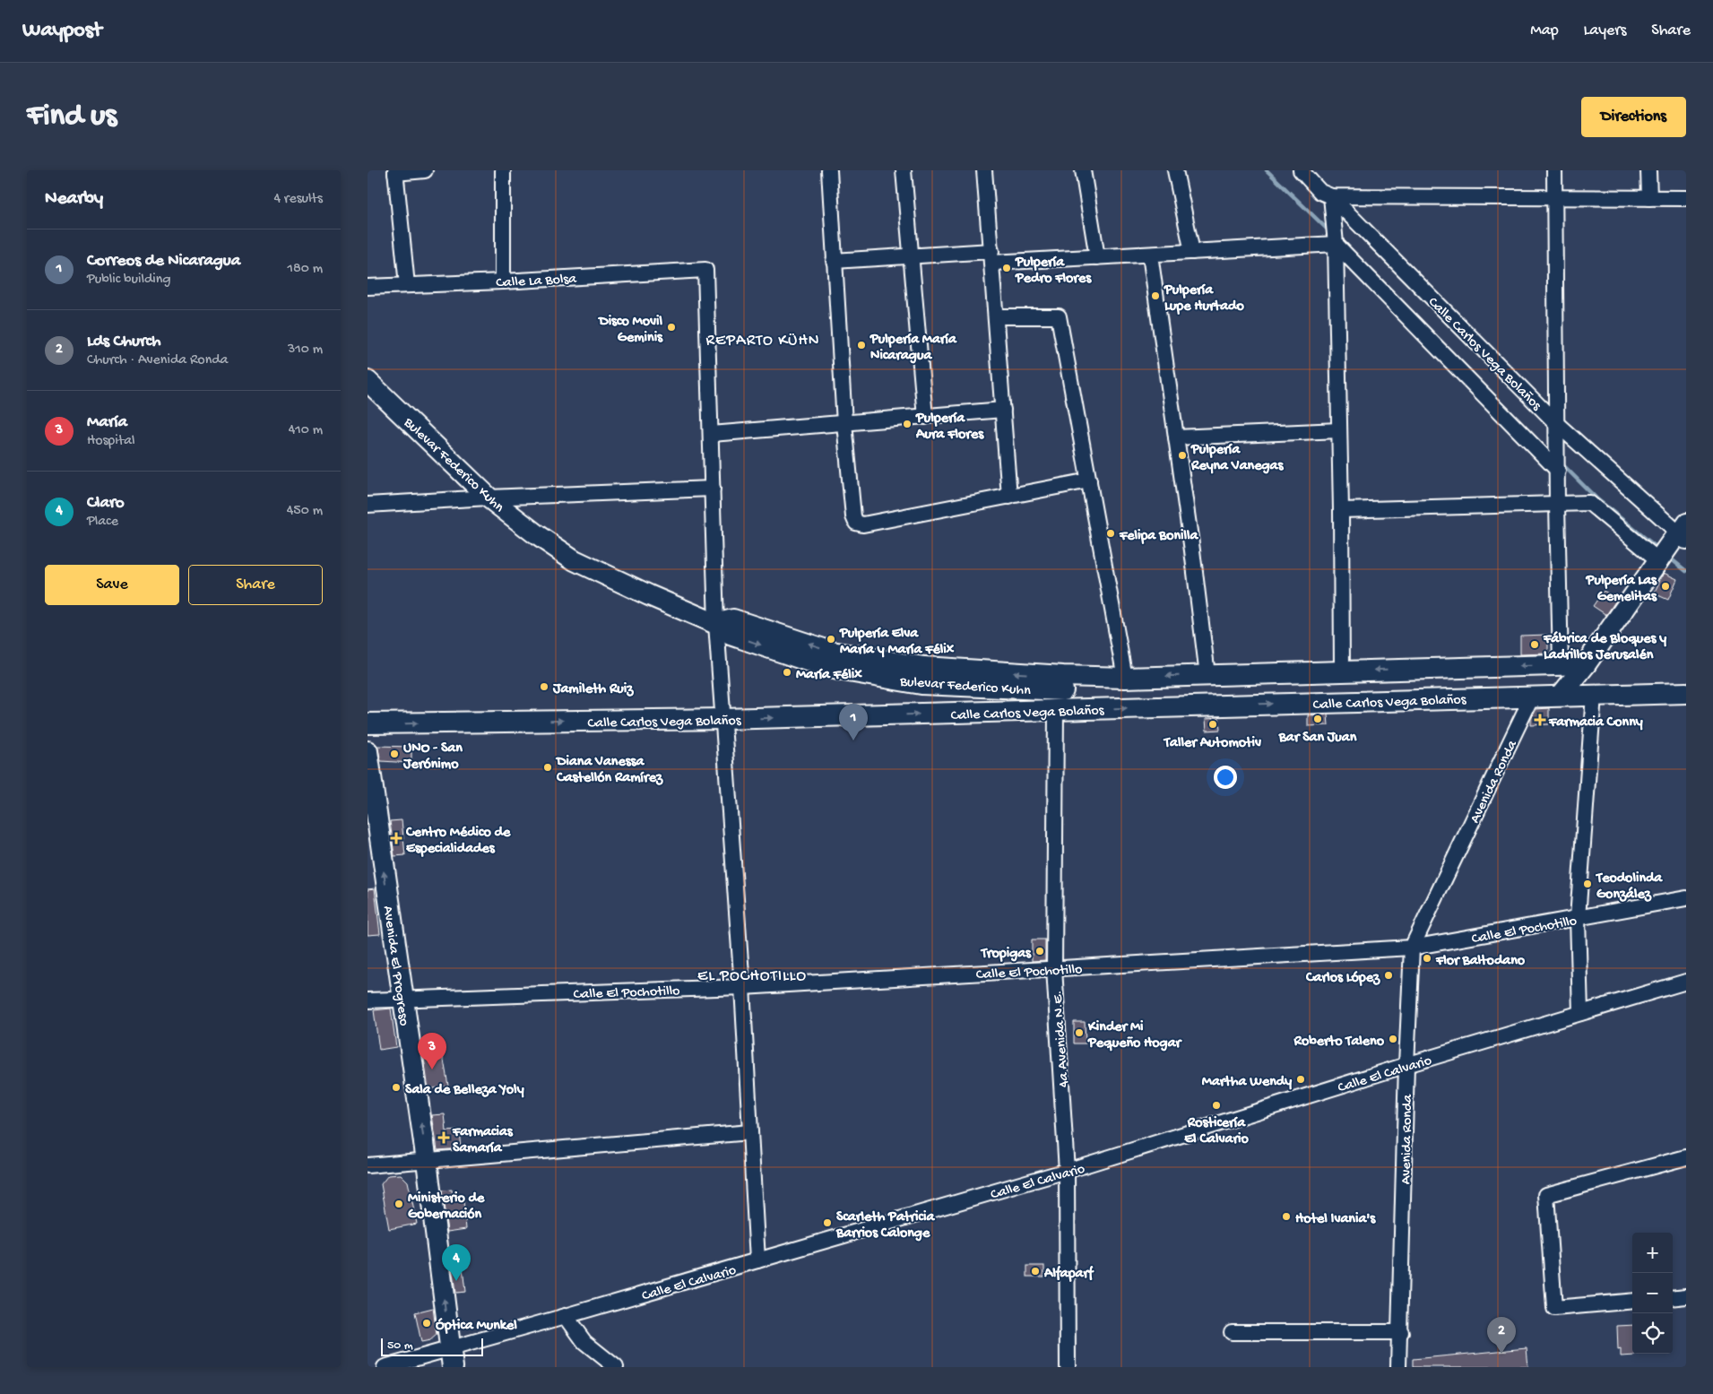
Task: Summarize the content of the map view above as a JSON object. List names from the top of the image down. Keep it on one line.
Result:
{"streets":{"street":["Calle La Bolsa","Calle Carlos Vega Bolaños","Bulevar Federico Kuhn","Avenida Ronda","Calle El Pochotillo","Avenida El Progreso","4a Avenida N.E.","Calle El Calvario"]},"crossings":[["Calle Carlos Vega Bolaños","Bulevar Federico Kuhn"],["Calle Carlos Vega Bolaños","Avenida Ronda"],["Calle Carlos Vega Bolaños","4a Avenida N.E."],["Avenida Ronda","Calle El Pochotillo"],["Avenida Ronda","Calle El Calvario"],["Calle El Pochotillo","Avenida El Progreso"],["Calle El Pochotillo","4a Avenida N.E."],["Avenida El Progreso","Calle El Calvario"],["4a Avenida N.E.","Calle El Calvario"]],"one_way":["Avenida El Progreso"],"districts":["REPARTO KÜHN","EL POCHOTILLO"],"places":{"other":["Pulpería Pedro Flores","Pulpería Lupe Hurtado","Disco Movil Geminis","Pulpería María Nicaragua","Pulpería Aura Flores","Pulpería Reyna Vanegas","Felipa Bonilla","Pulpería Las Gemelitas","Pulpería Elva María y María Félix","Fábrica de Bloques y Ladrillos Jerusalén","María Félix","Jamileth Ruiz","Bar San Juan","Taller Automotiv","UNO - San Jerónimo","Diana Vanessa Castellón Ramírez","Teodolinda González","Tropigas","Flor Baltodano","Carlos López","Kinder Mi Pequeño Hogar","Roberto Taleno","Martha Wendy","Sala de Belleza Yoly","Rosticería El Calvario","Ministerio de Gobernación","Hotel Ivania's","Scarleth Patricia Barrios Calonge","Alfaparf","Óptica Munkel"],"health":["Farmacia Conny","Centro Médico de Especialidades","Farmacias Samaría"]},"scale_bar":"50 m","page":{"header":"Waypost","nav":["Map","Layers","Share"],"buttons":["Directions",["Save","Share"]],"title":"Find us","heading":["Nearby","4 results"],"list":[{"mark":"1","name":"Correos de Nicaragua","note":"Public building","value":"180 m"},{"mark":"2","name":"Lds Church","note":"Church · Avenida Ronda","value":"310 m"},{"mark":"3","name":"María","note":"Hospital","value":"410 m"},{"mark":"4","name":"Claro","note":"Place","value":"450 m"}],"pins":["1","3","4","2"],"map_buttons":["+","−"],"scale":"50 m"}}
